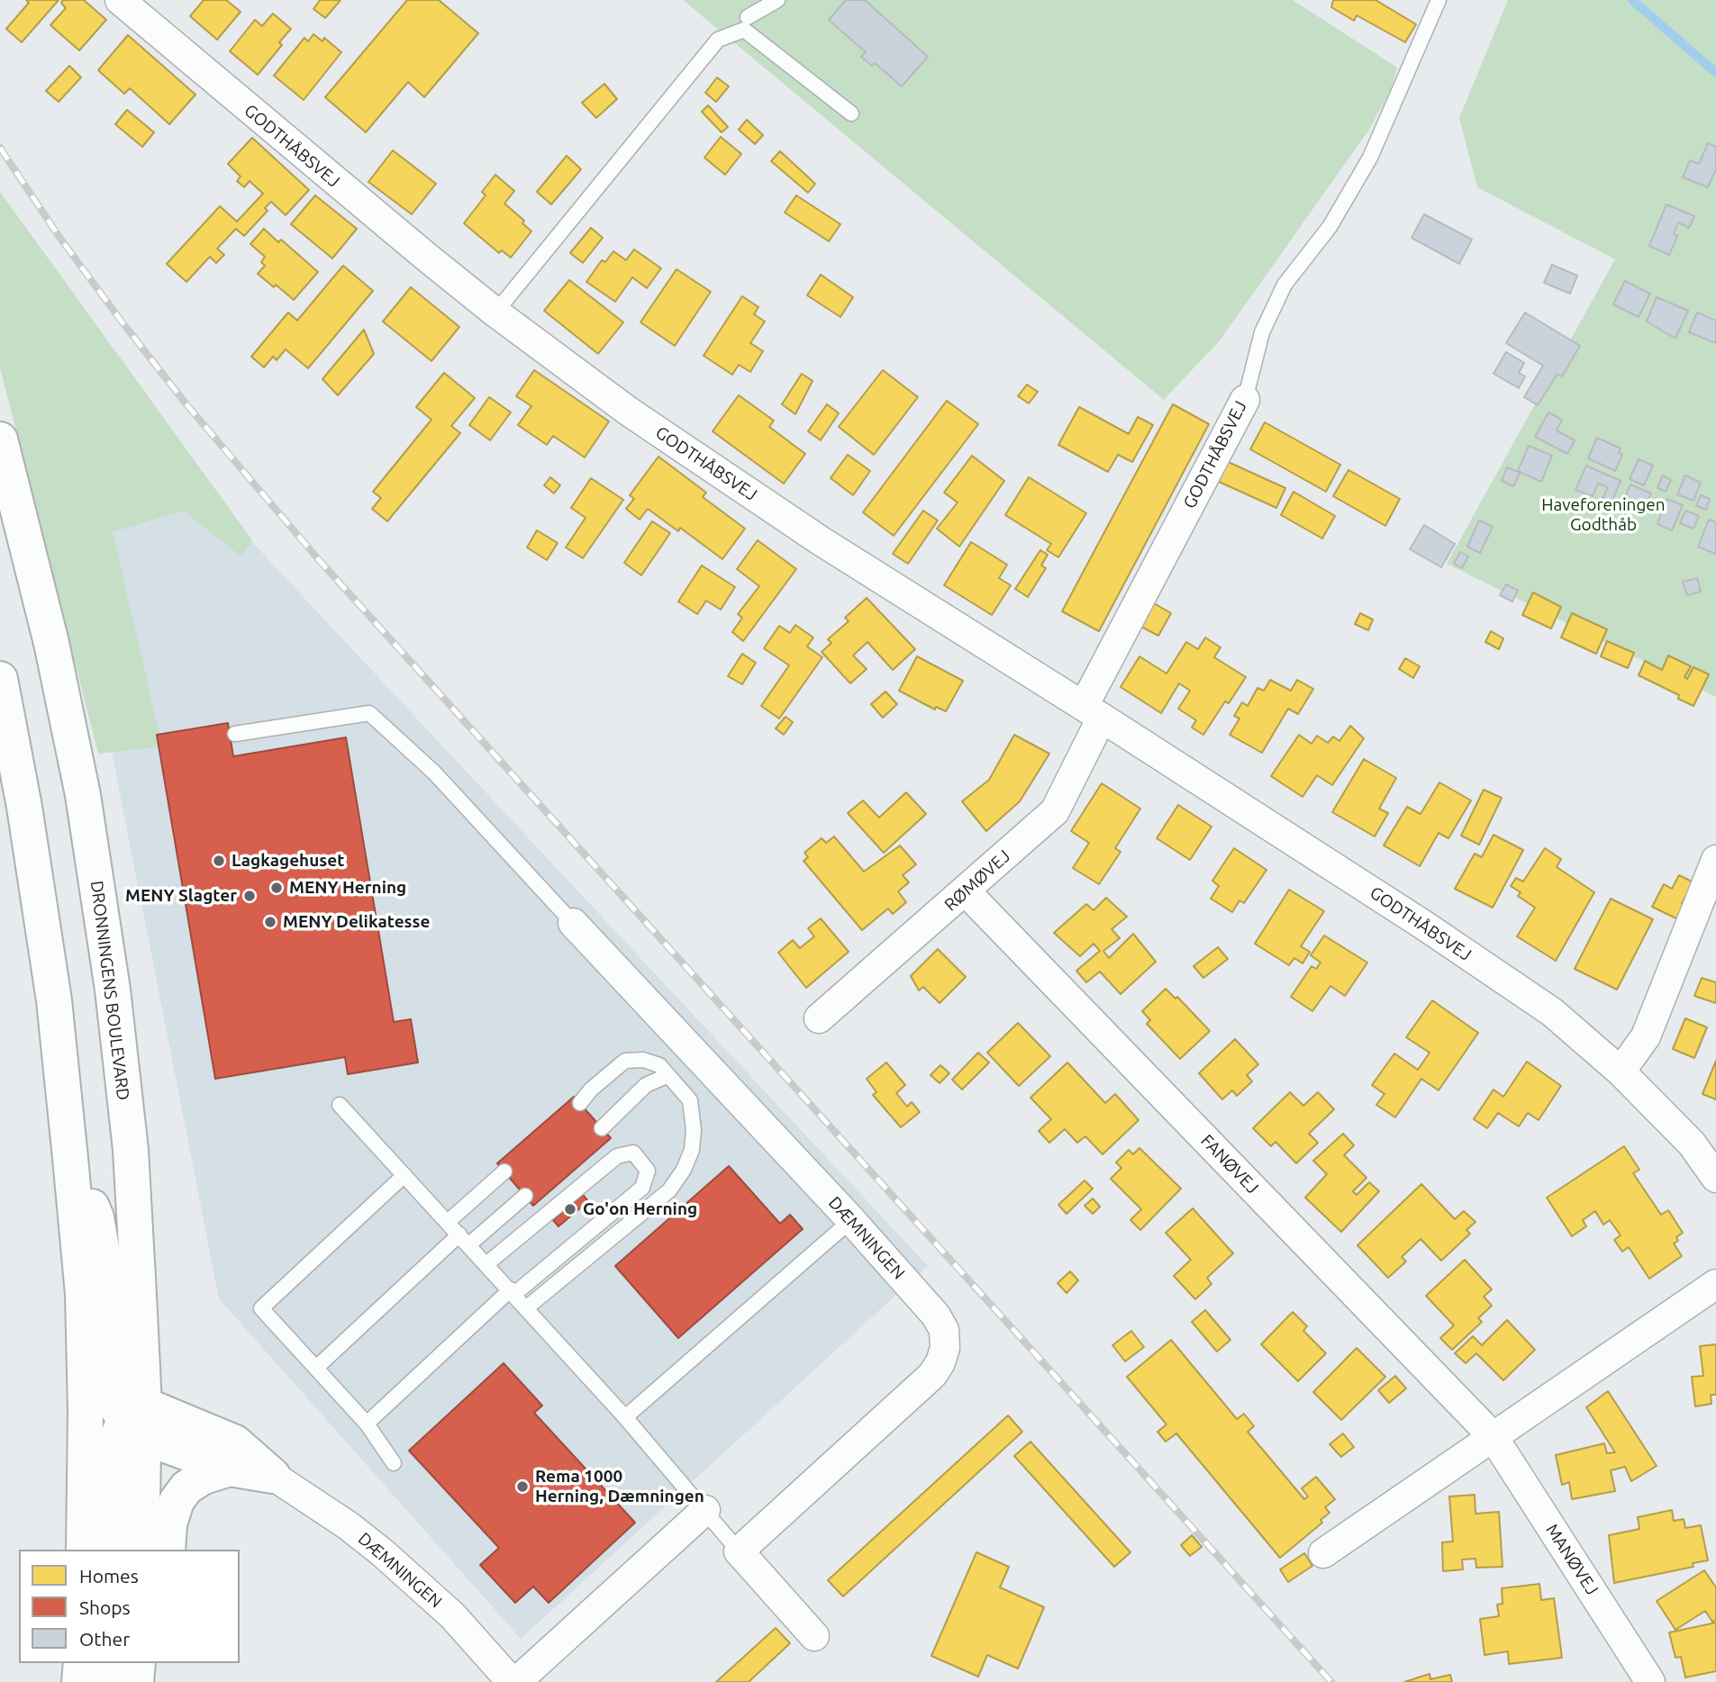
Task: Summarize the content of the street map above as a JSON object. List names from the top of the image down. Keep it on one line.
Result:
{"streets":{"main road":["DRONNINGENS BOULEVARD"],"street":["GODTHÅBSVEJ","RØMØVEJ","FANØVEJ","DÆMNINGEN","MANØVEJ"]},"crossings":[["GODTHÅBSVEJ","RØMØVEJ"],["RØMØVEJ","FANØVEJ"],["FANØVEJ","MANØVEJ"]],"parks":["Haveforeningen Godthåb"],"places":["Lagkagehuset","MENY Herning","MENY Slagter","MENY Delikatesse","Go'on Herning","Rema 1000 Herning, Dæmningen"],"legend":["Homes","Shops","Other"]}
